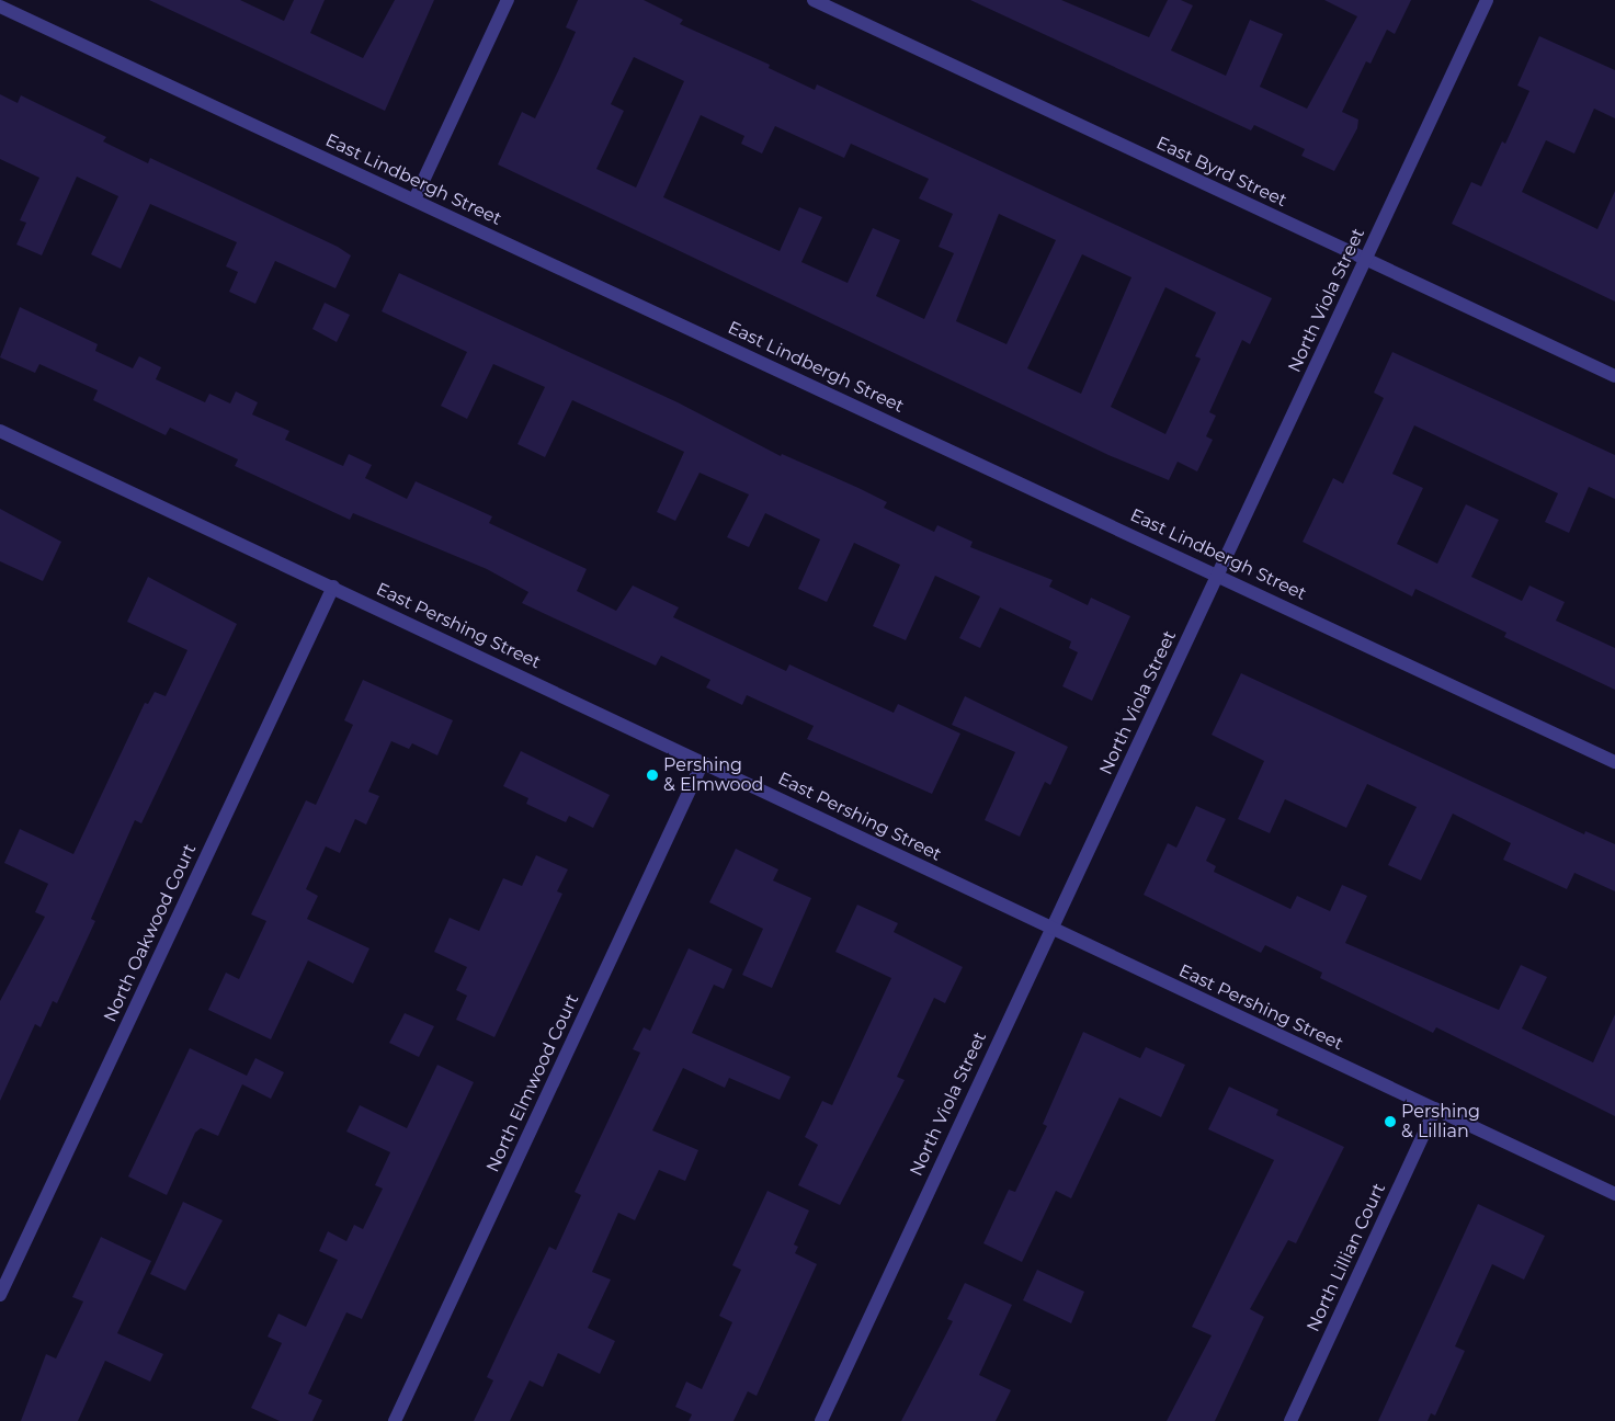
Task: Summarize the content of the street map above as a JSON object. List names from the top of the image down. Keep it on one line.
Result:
{"streets":{"street":["East Byrd Street","East Lindbergh Street","North Viola Street","East Pershing Street","North Oakwood Court","North Elmwood Court","North Lillian Court"]},"crossings":[["East Byrd Street","North Viola Street"],["East Lindbergh Street","North Viola Street"],["North Viola Street","East Pershing Street"],["East Pershing Street","North Oakwood Court"],["East Pershing Street","North Elmwood Court"],["East Pershing Street","North Lillian Court"]],"places":["Pershing & Elmwood","Pershing & Lillian"]}
